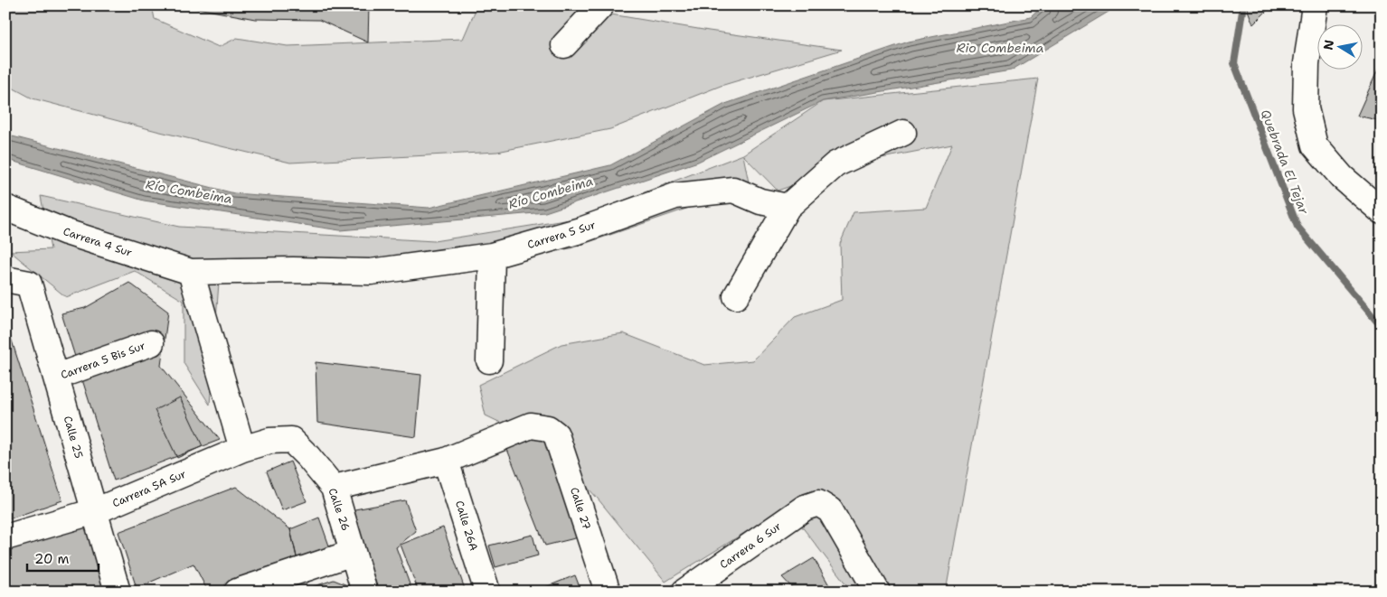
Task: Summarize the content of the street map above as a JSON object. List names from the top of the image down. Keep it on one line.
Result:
{"streets":{"street":["Carrera 5 Sur","Carrera 4 Sur","Carrera 5 Bis Sur","Calle 25","Carrera 5A Sur","Calle 27","Calle 26","Calle 26A","Carrera 6 Sur"]},"crossings":[["Carrera 5 Sur","Carrera 4 Sur"],["Carrera 5 Bis Sur","Calle 25"],["Calle 25","Carrera 5A Sur"],["Carrera 5A Sur","Calle 26"],["Calle 27","Calle 26A"]],"water":["Rio Combeima","Quebrada El Tejar","Río Combeima"],"scale_bar":"20 m","north":"left"}
